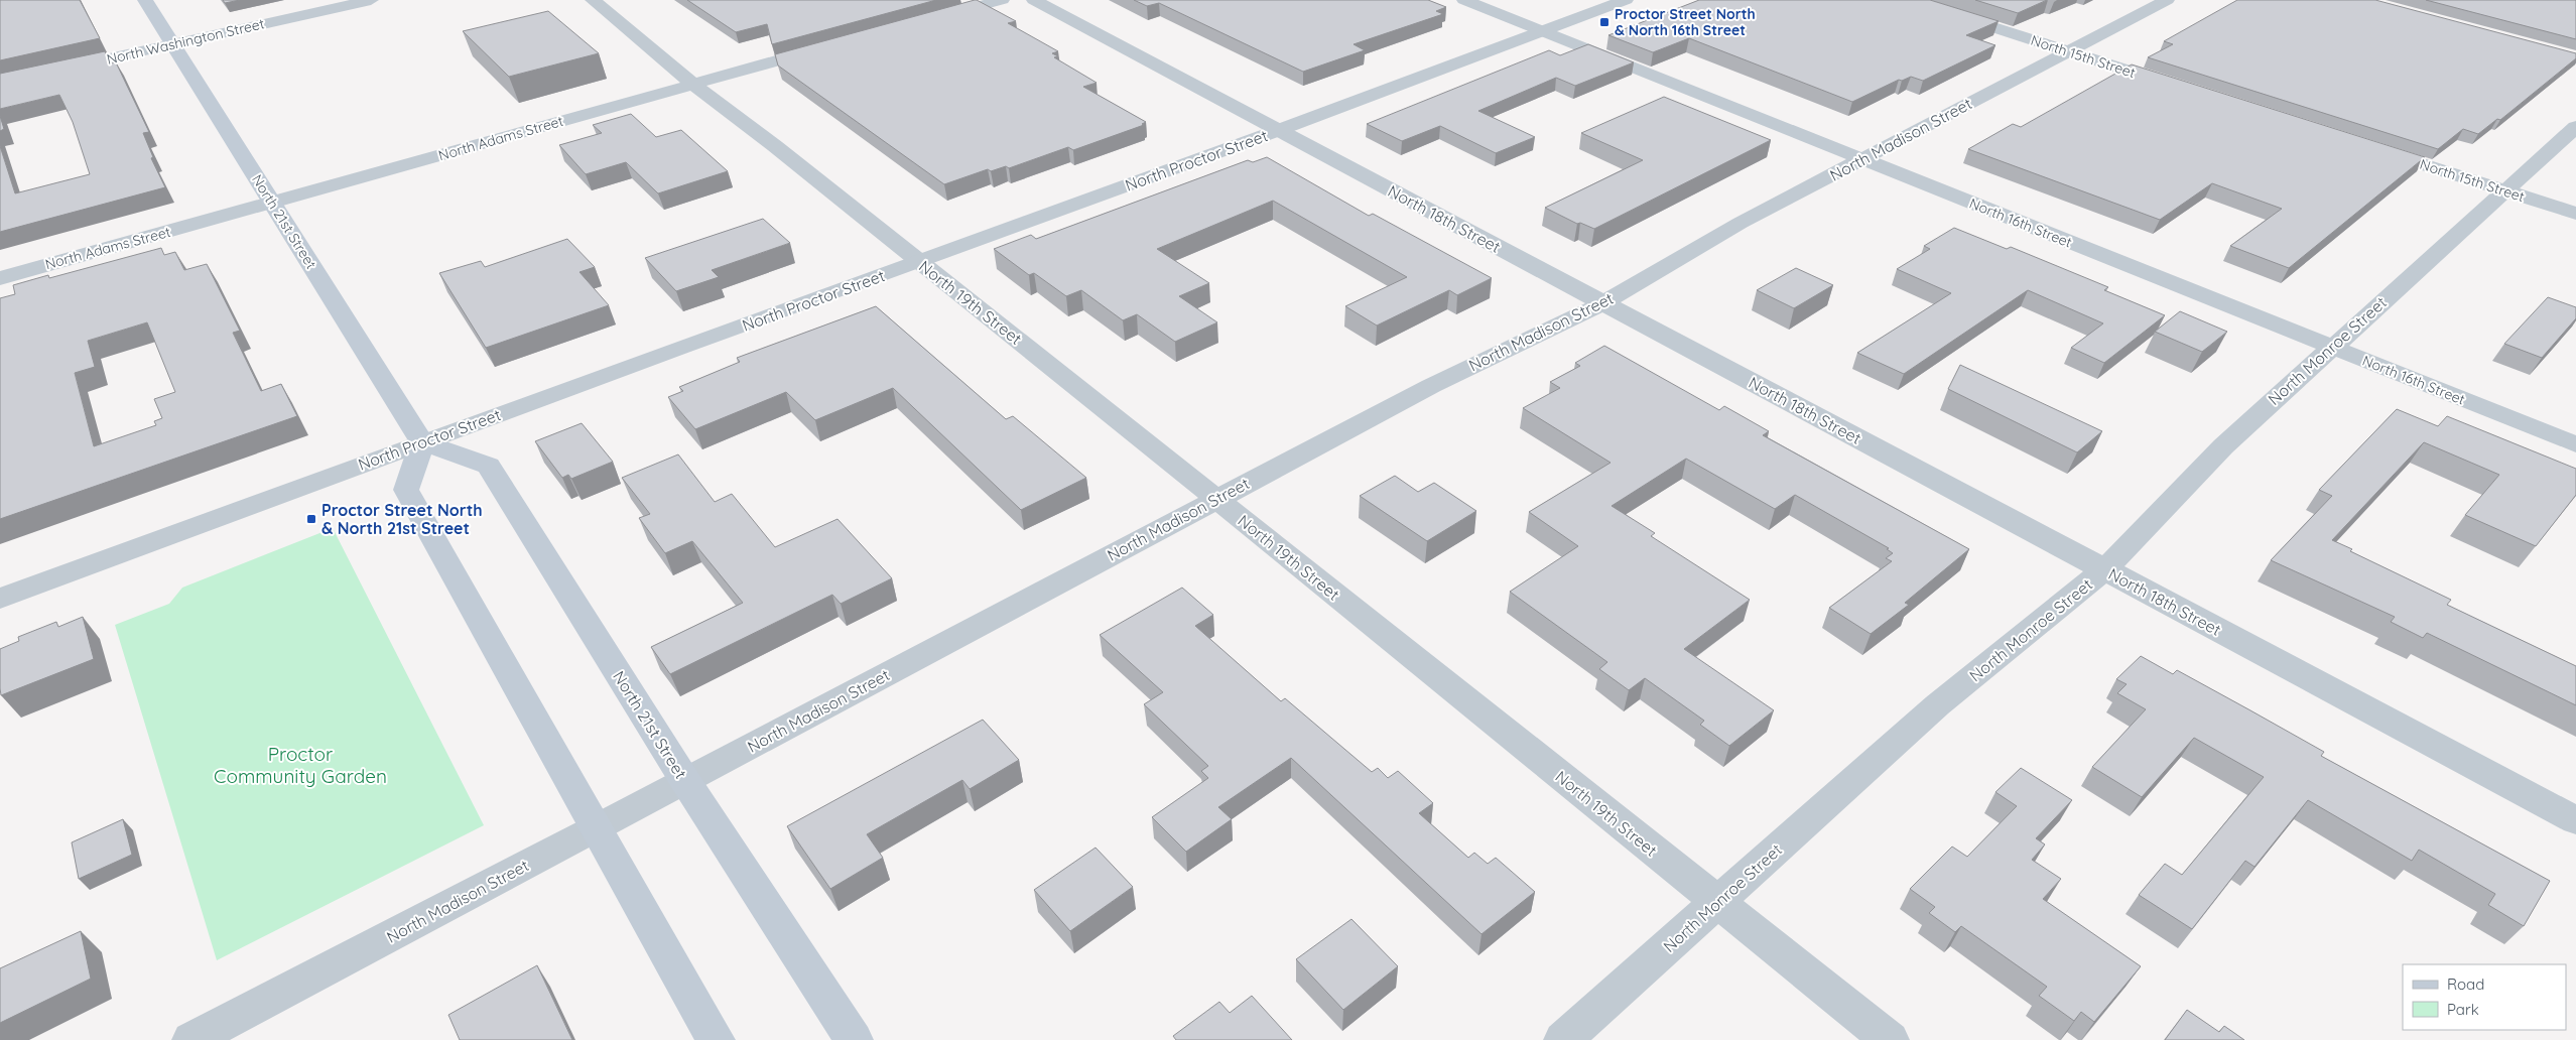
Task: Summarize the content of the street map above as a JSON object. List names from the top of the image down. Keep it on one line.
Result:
{"streets":{"main road":["North 21st Street"],"street":["North Washington Street","North 15th Street","North Adams Street","North Madison Street","North Proctor Street","North 18th Street","North 16th Street","North 19th Street","North Monroe Street"]},"crossings":[["North Washington Street","North 21st Street"],["North 15th Street","North Madison Street"],["North 15th Street","North Monroe Street"],["North Adams Street","North 21st Street"],["North Adams Street","North 19th Street"],["North Madison Street","North 18th Street"],["North Madison Street","North 21st Street"],["North Madison Street","North 16th Street"],["North Madison Street","North 19th Street"],["North Proctor Street","North 18th Street"],["North Proctor Street","North 21st Street"],["North Proctor Street","North 16th Street"],["North Proctor Street","North 19th Street"],["North 18th Street","North Monroe Street"],["North 16th Street","North Monroe Street"],["North 19th Street","North Monroe Street"]],"parks":["Proctor Community Garden"],"places":{"transit":["Proctor Street North & North 16th Street","Proctor Street North & North 21st Street"]},"legend":["Road","Park"]}
